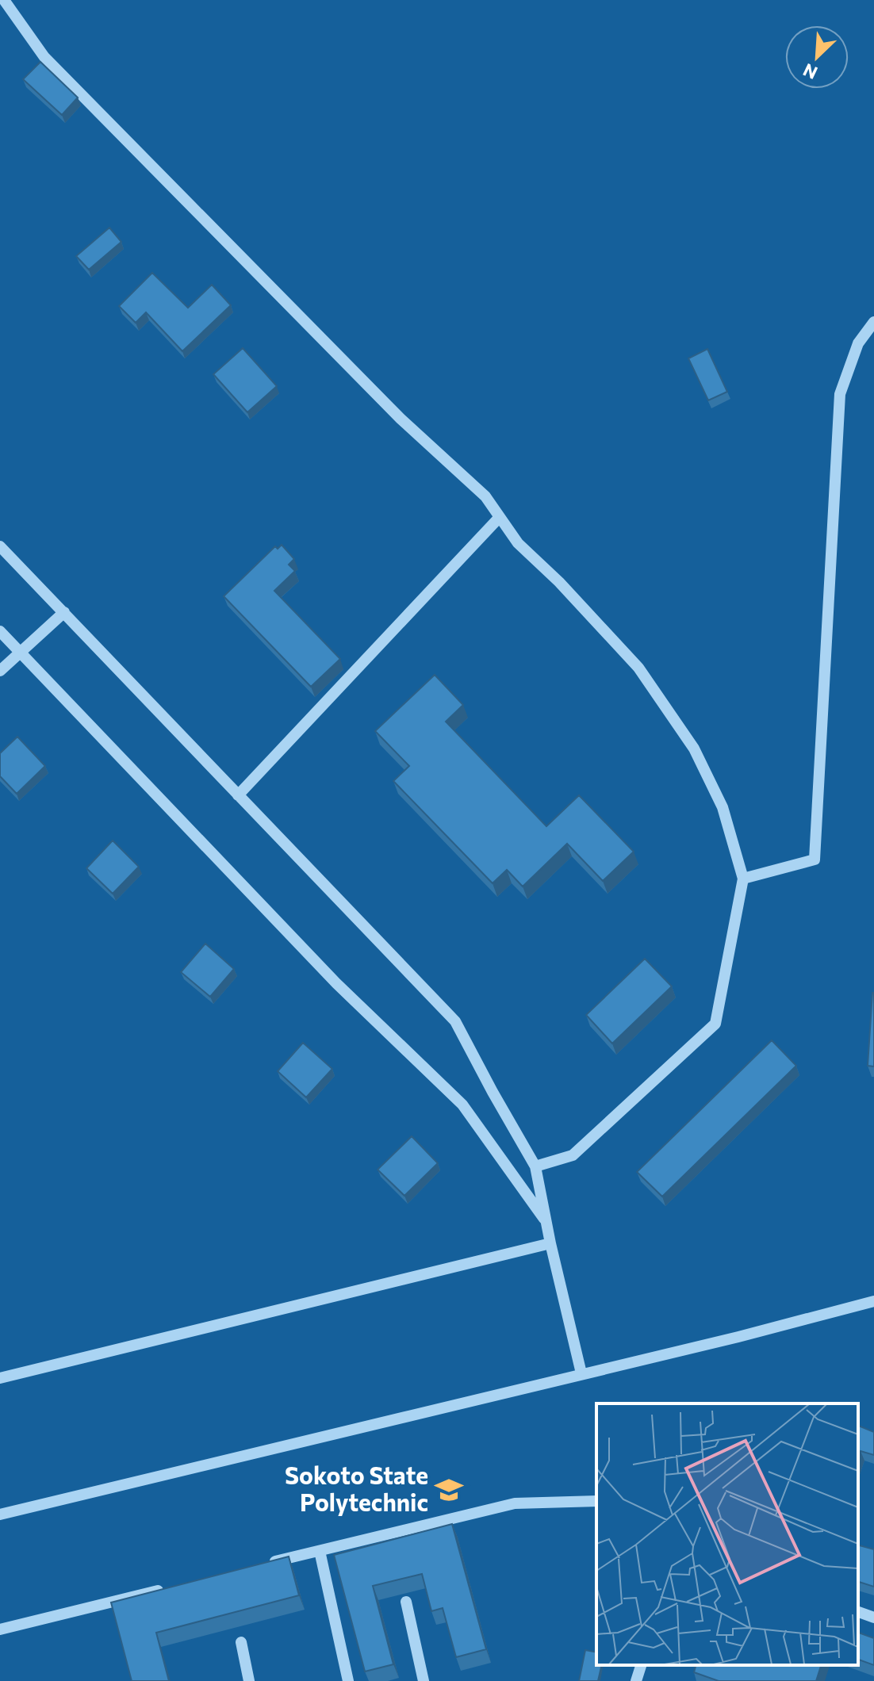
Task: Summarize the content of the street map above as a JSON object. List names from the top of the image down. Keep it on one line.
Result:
{"places":{"school or university":["Sokoto State Polytechnic"]},"north":"bottom left"}
